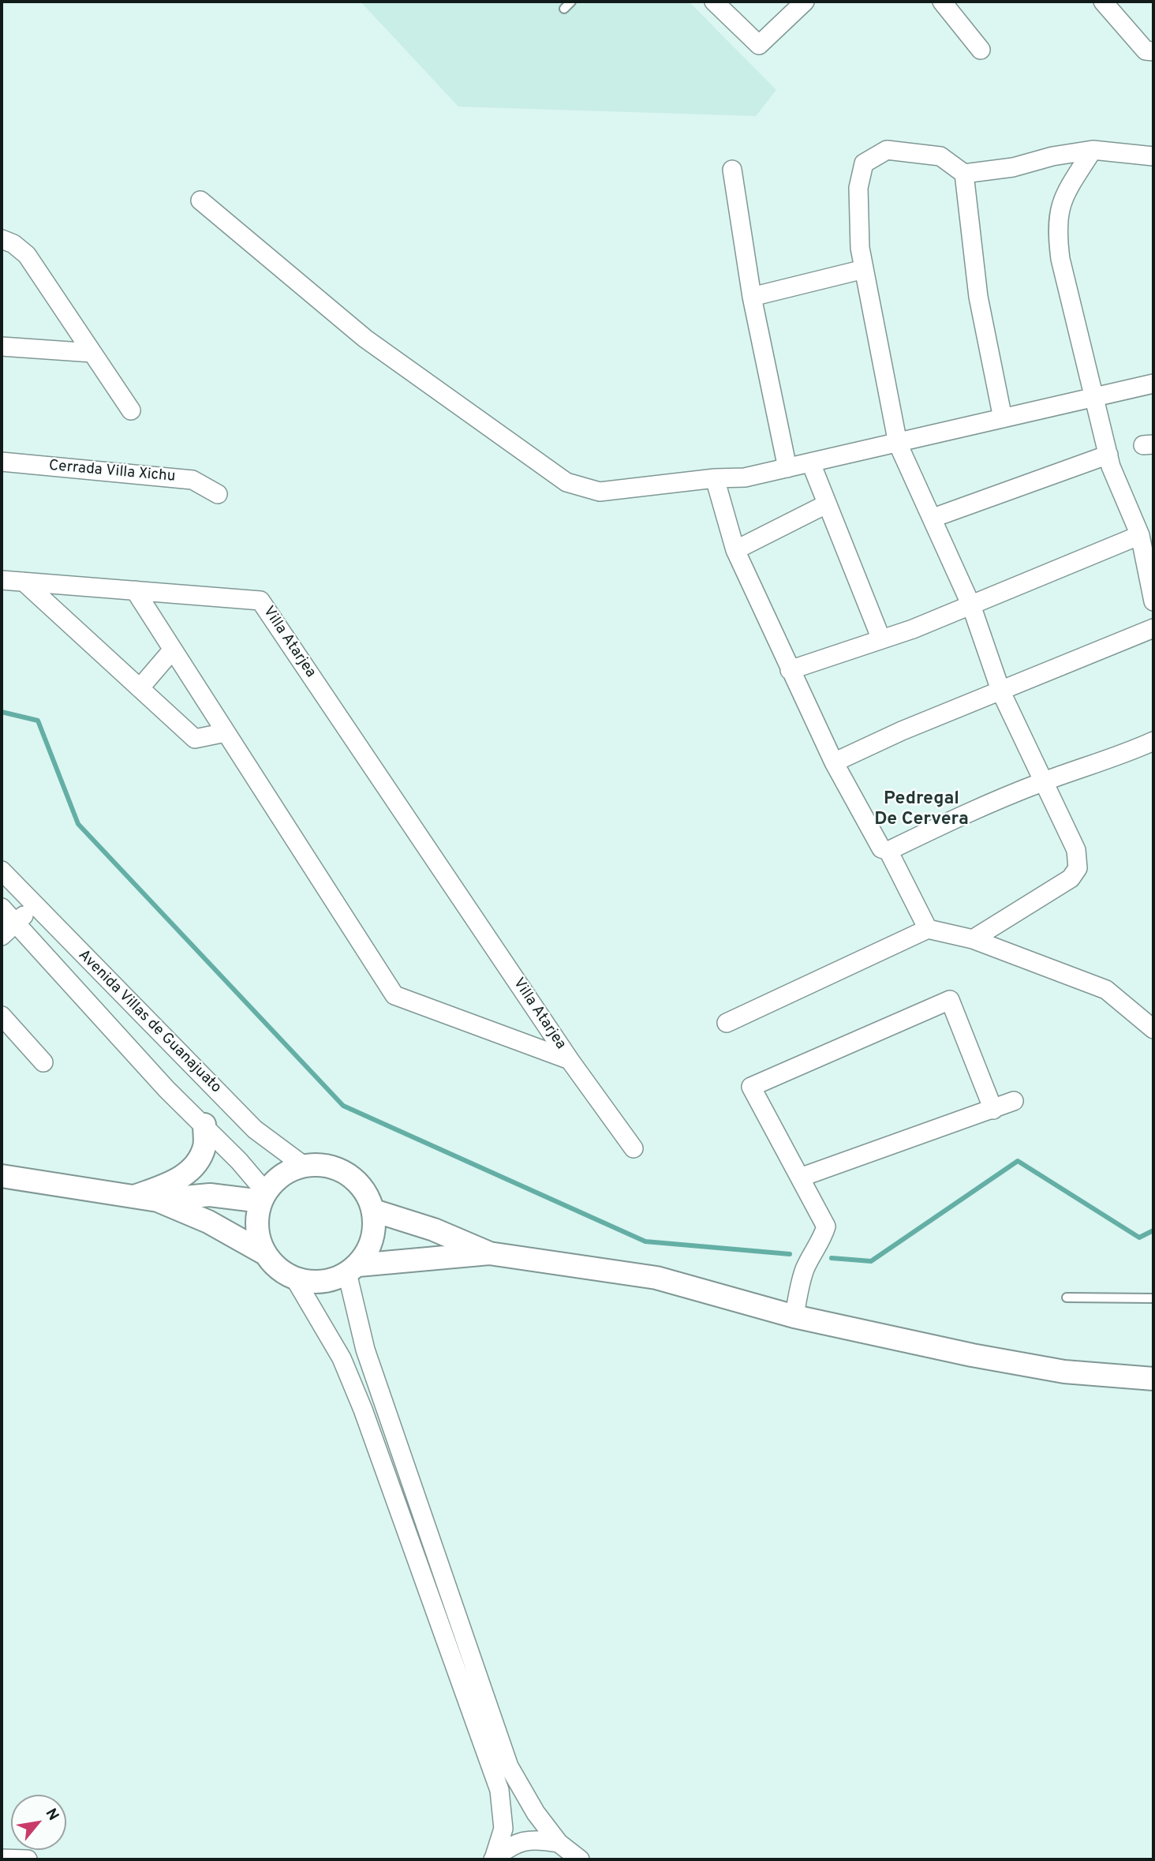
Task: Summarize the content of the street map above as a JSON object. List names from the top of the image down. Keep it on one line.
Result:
{"streets":{"street":["Cerrada Villa Xichu","Villa Atarjea","Avenida Villas de Guanajuato"]},"districts":["Pedregal De Cervera"],"north":"top right"}
